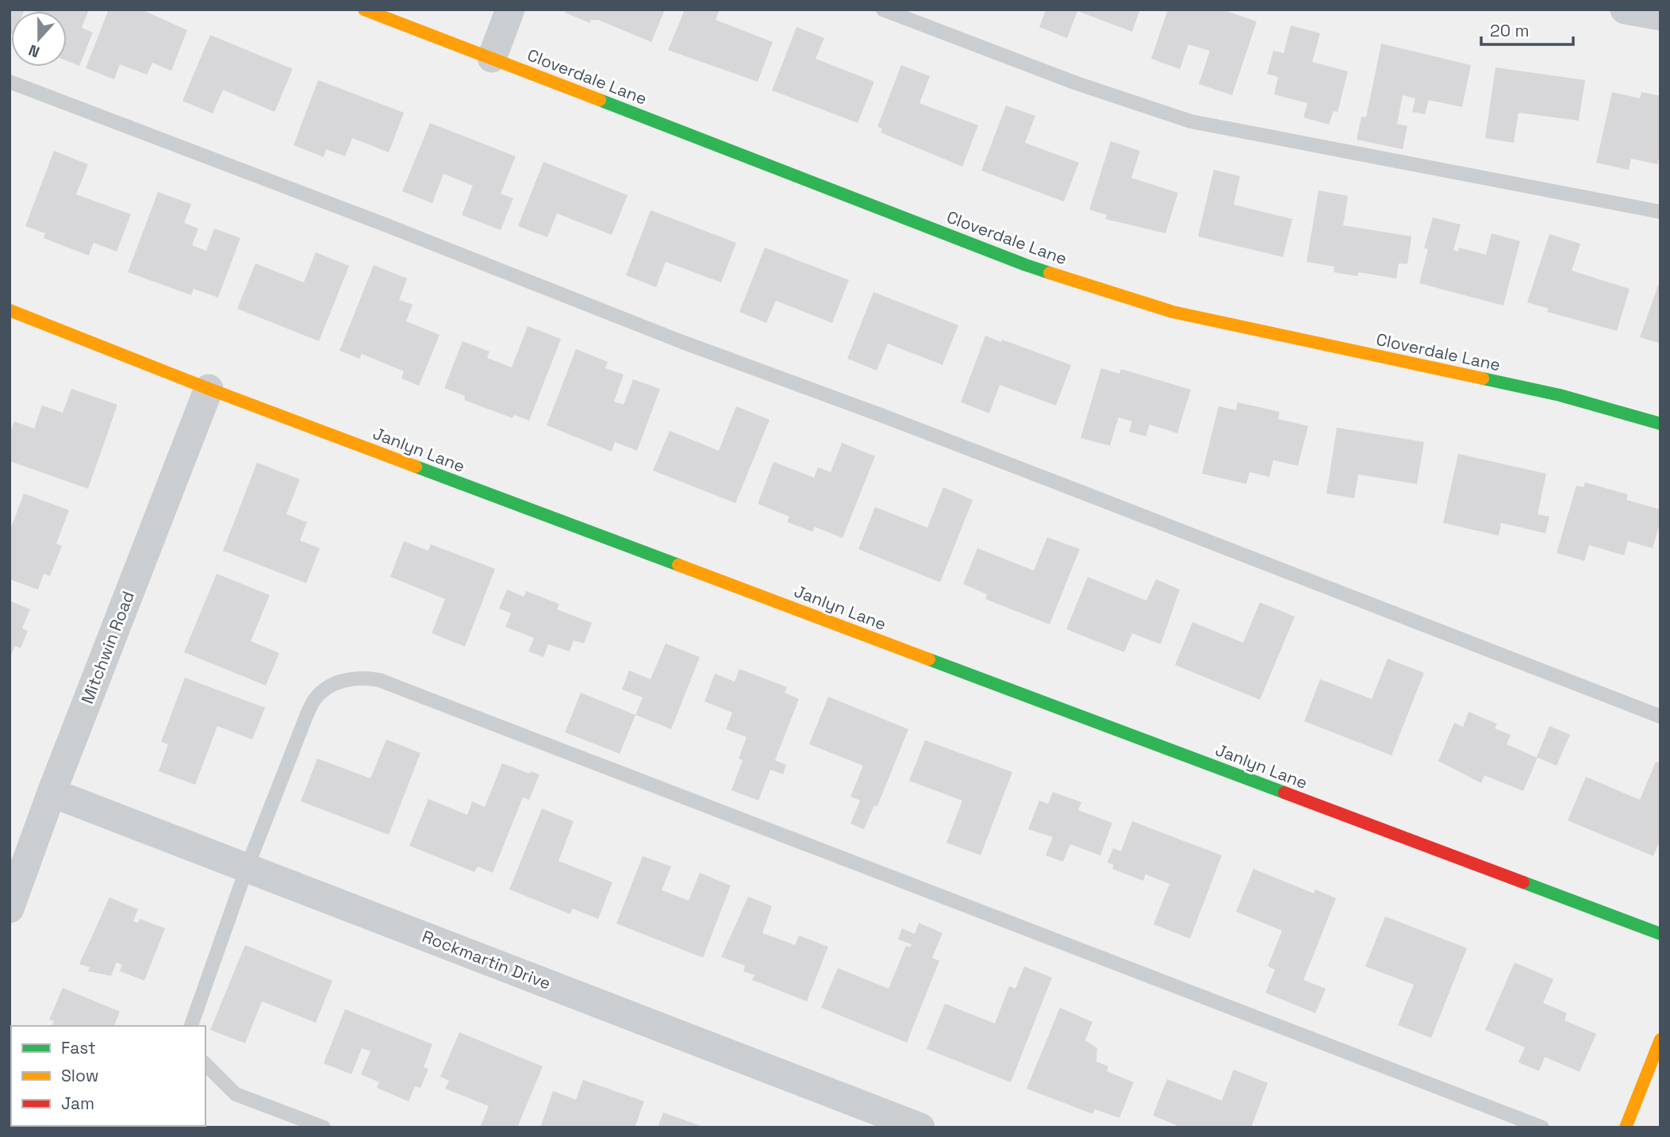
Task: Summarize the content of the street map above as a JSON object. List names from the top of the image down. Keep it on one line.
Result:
{"streets":{"street":["Cloverdale Lane","Janlyn Lane","Mitchwin Road","Rockmartin Drive"]},"crossings":[["Janlyn Lane","Mitchwin Road"],["Mitchwin Road","Rockmartin Drive"]],"legend":["Fast","Slow","Jam"],"scale_bar":"20 m","north":"bottom"}
